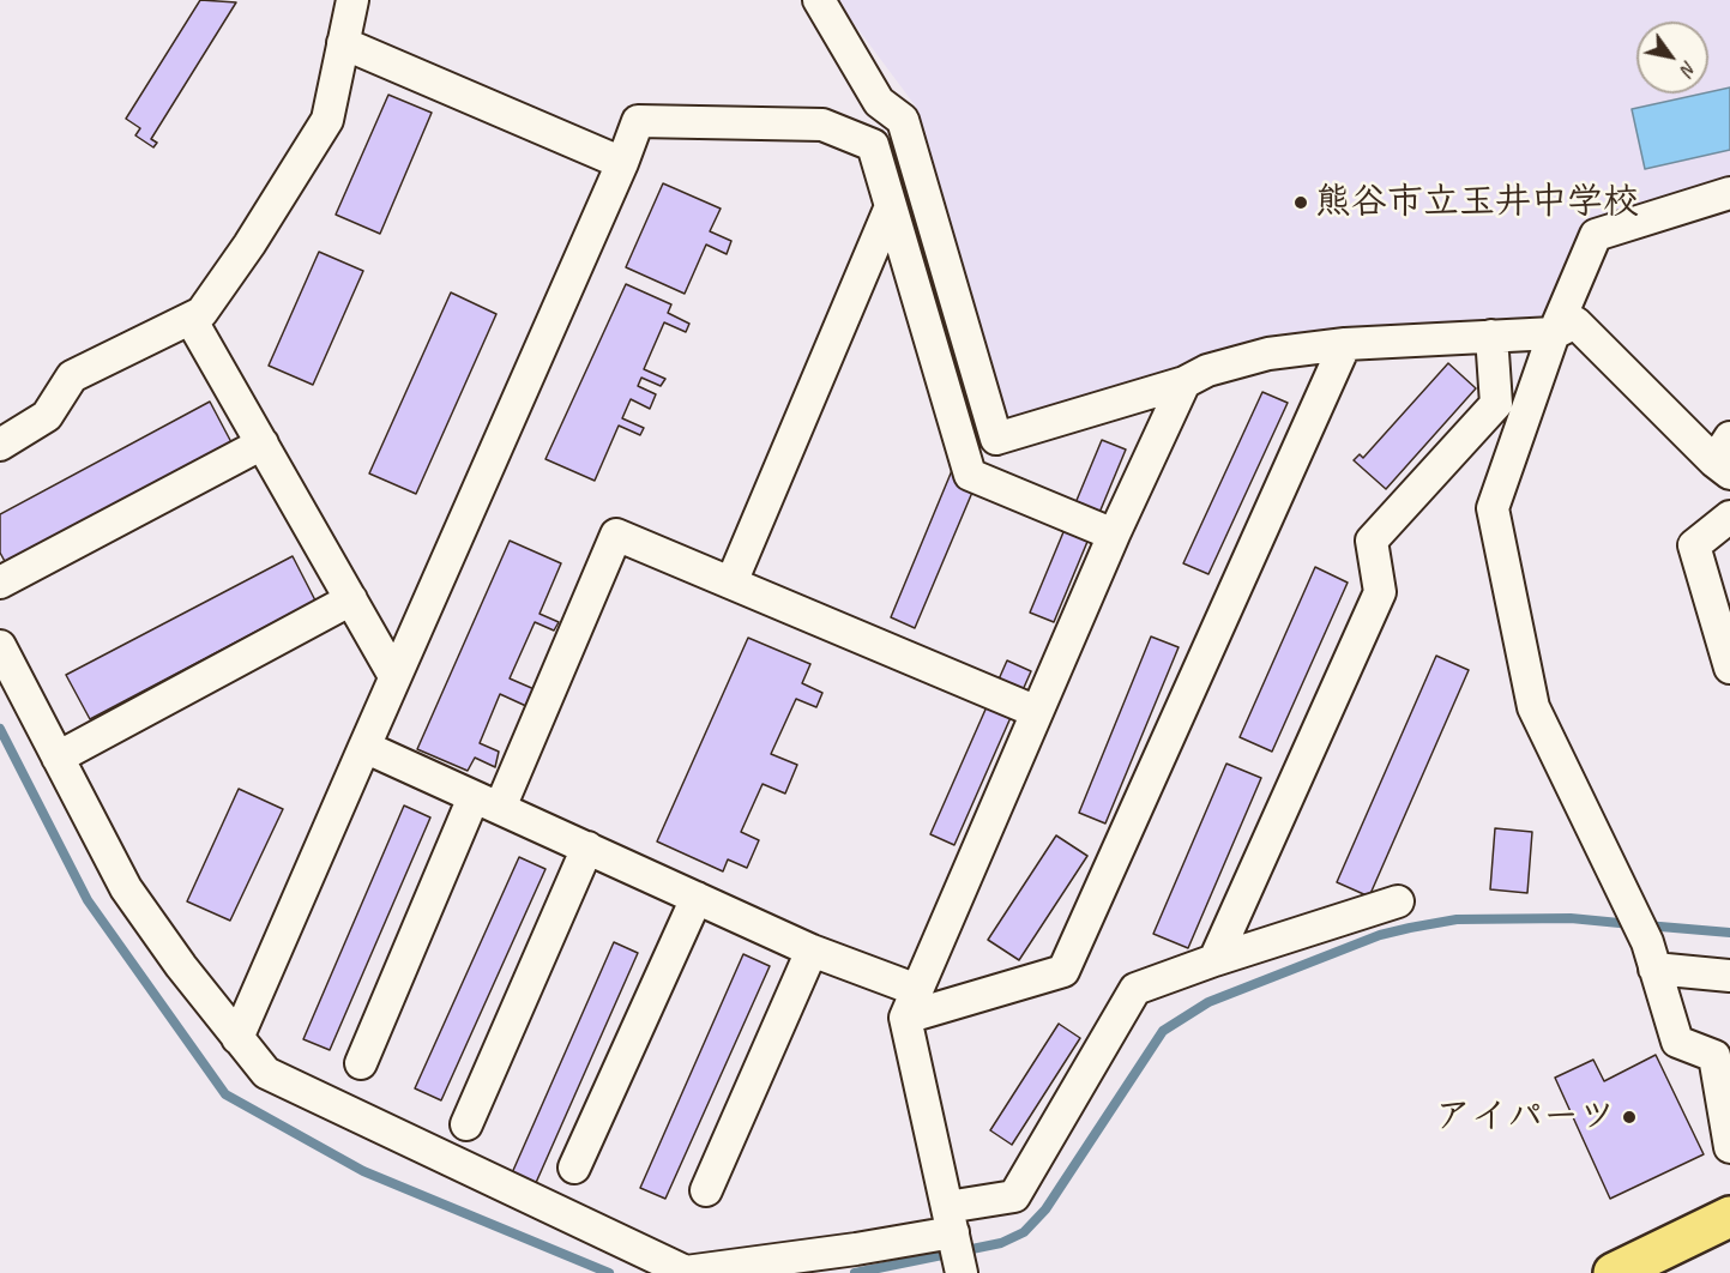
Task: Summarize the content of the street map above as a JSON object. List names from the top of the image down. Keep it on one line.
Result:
{"places":["熊谷市立玉井中学校","アイパーツ"],"north":"bottom right"}
